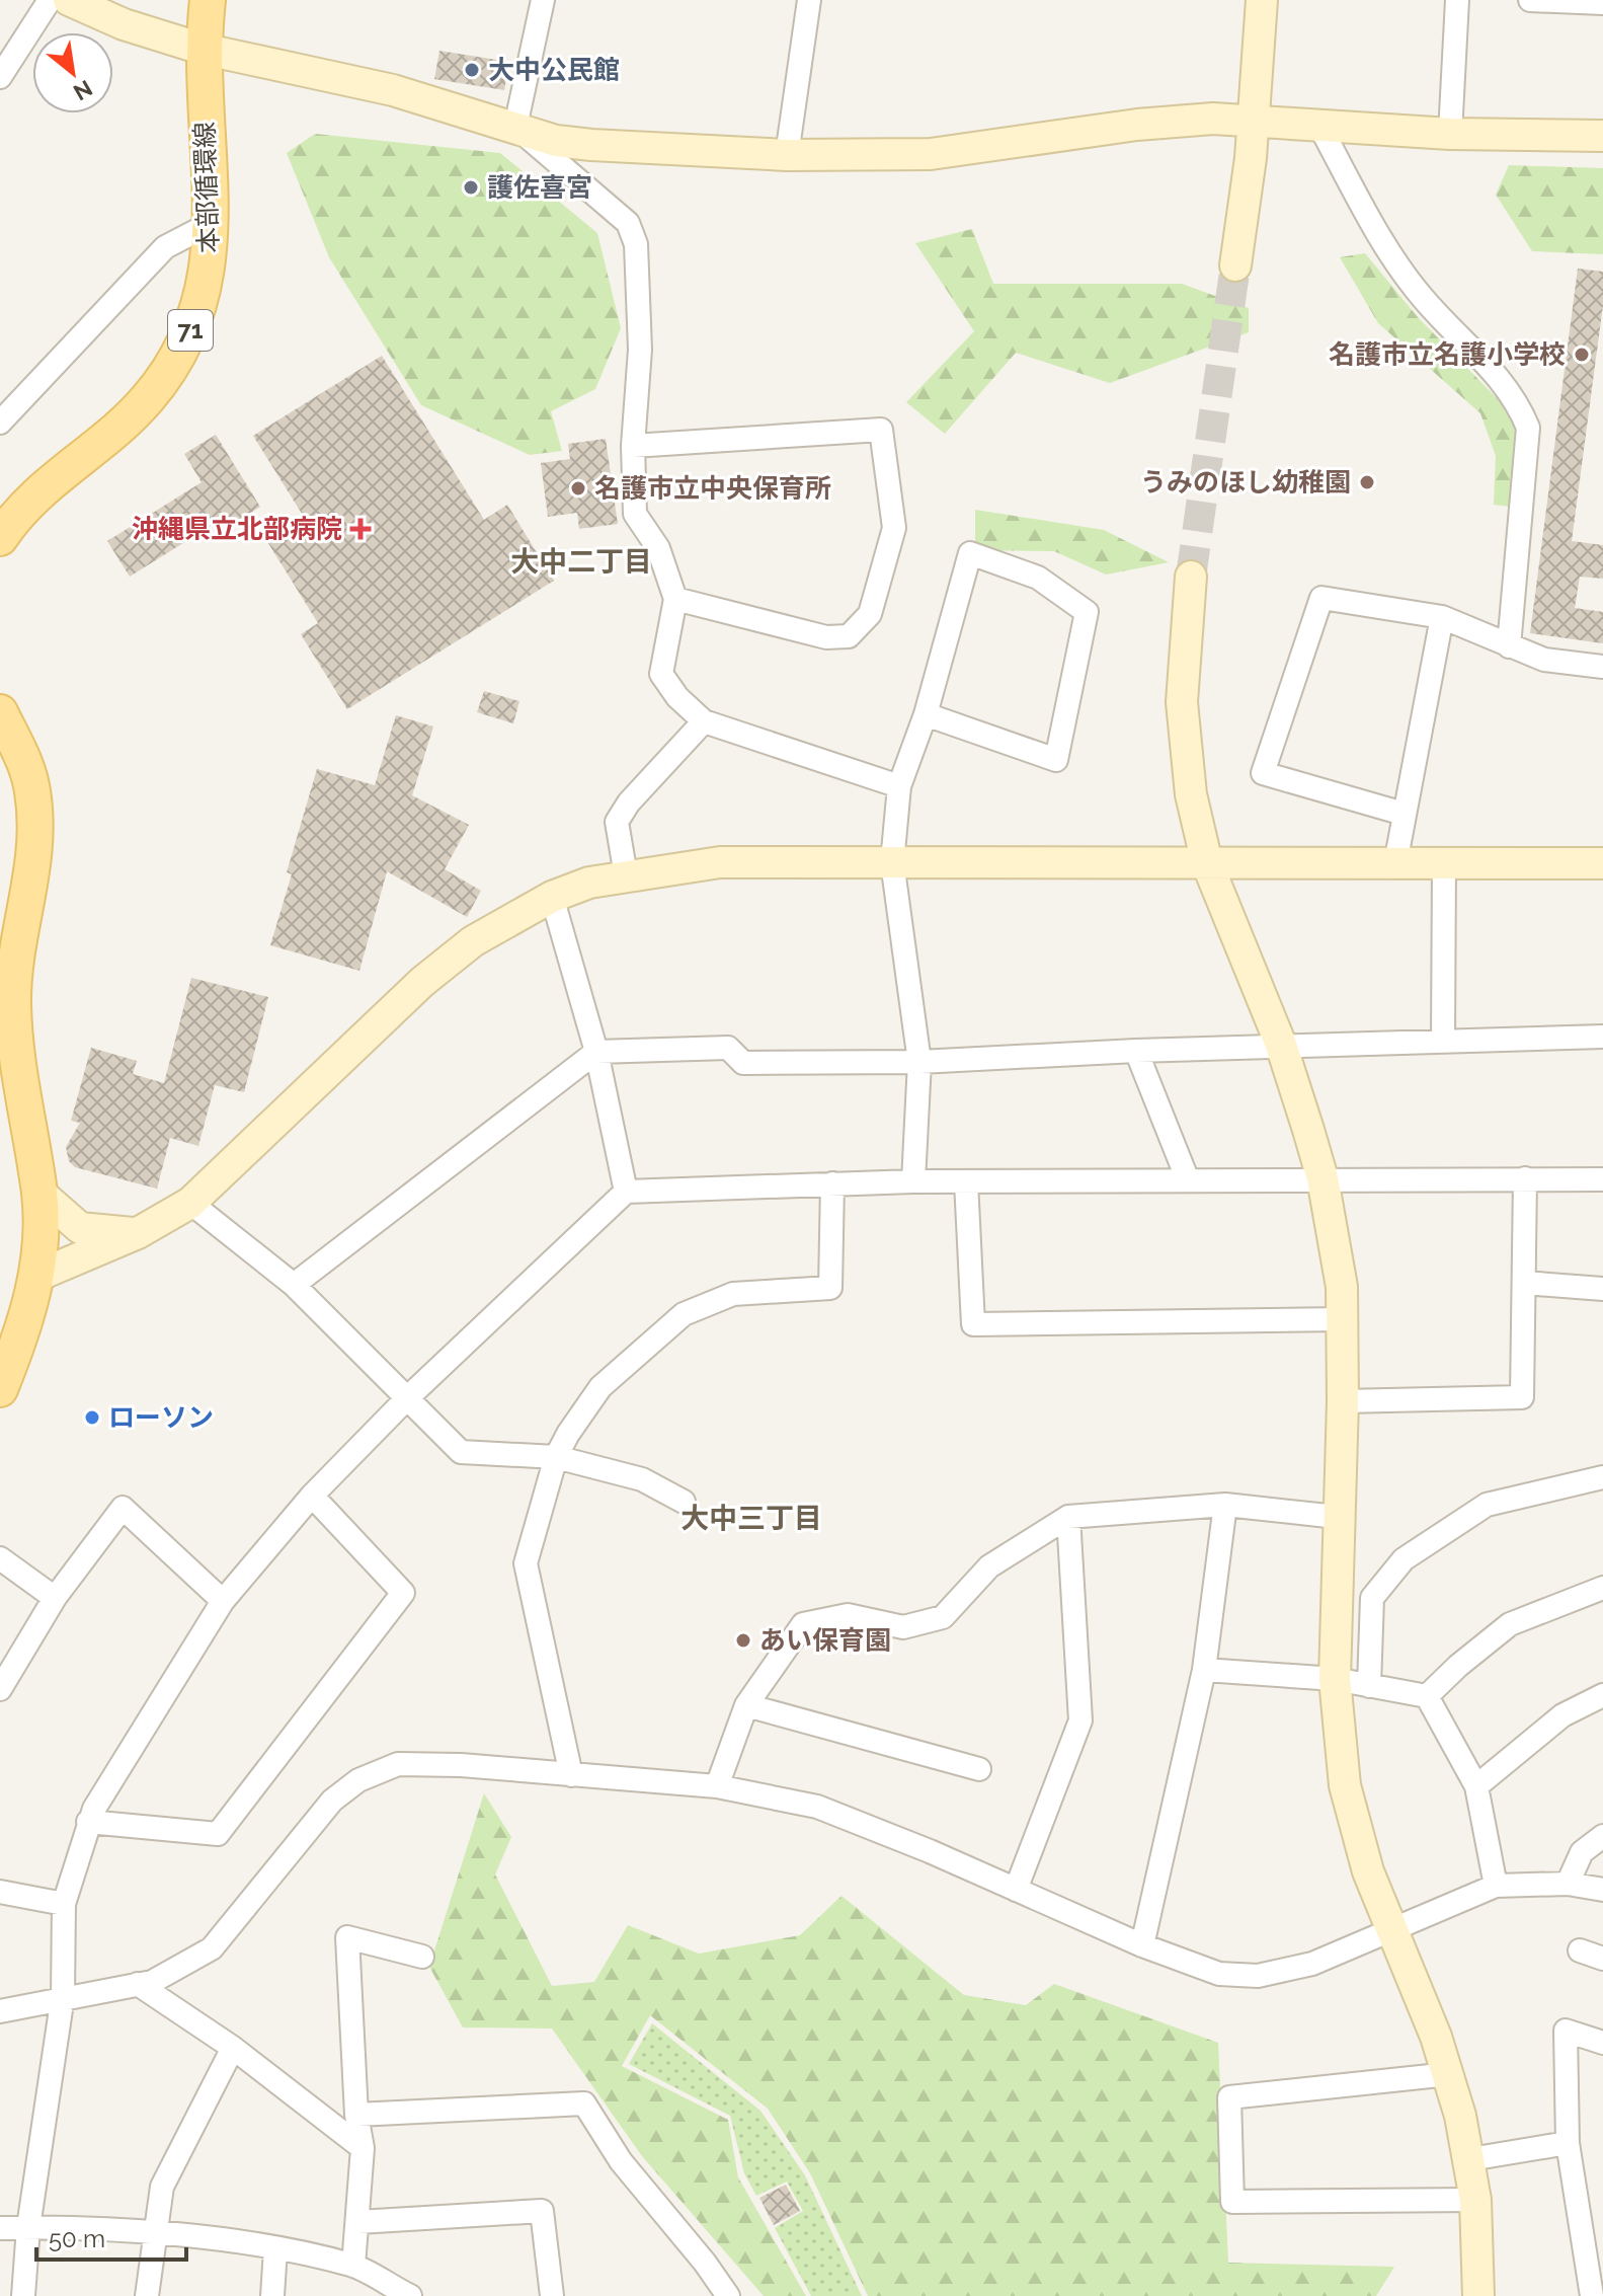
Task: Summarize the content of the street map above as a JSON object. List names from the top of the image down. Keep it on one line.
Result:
{"streets":{"main road":["本部循環線","71"]},"crossings":[["本部循環線","71"]],"districts":["大中二丁目","大中三丁目"],"places":{"other":["大中公民館","護佐喜宮","名護市立名護小学校","うみのほし幼稚園","名護市立中央保育所","ローソン","あい保育園"],"health":["沖縄県立北部病院"]},"scale_bar":"50 m","north":"bottom right"}
